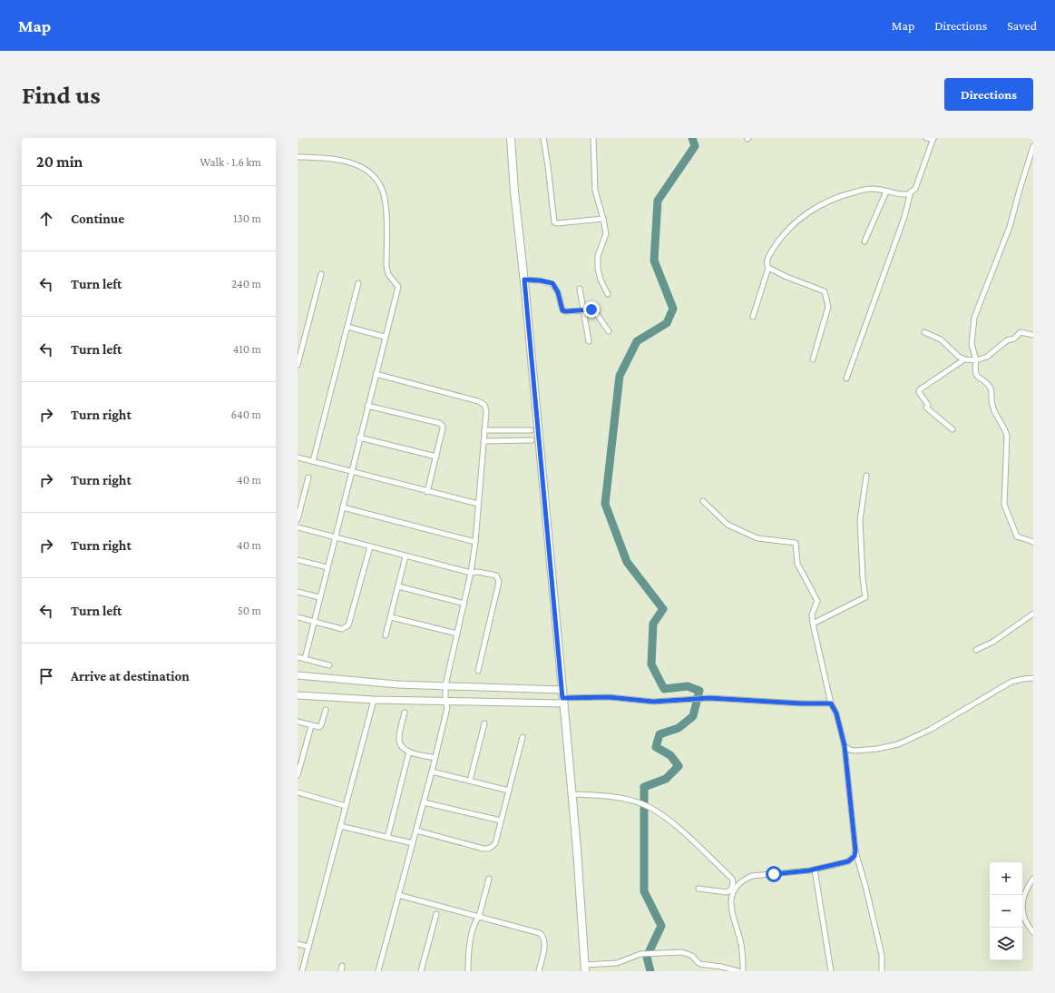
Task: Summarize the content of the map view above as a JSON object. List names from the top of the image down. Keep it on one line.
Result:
{"page":{"header":"Map","nav":["Map","Directions","Saved"],"buttons":"Directions","title":"Find us","heading":["20 min","Walk · 1.6 km"],"list":[["Continue","130 m"],["Turn left","240 m"],["Turn left","410 m"],["Turn right","640 m"],["Turn right","40 m"],["Turn right","40 m"],["Turn left","50 m"],"Arrive at destination"],"map_buttons":["+","−"]}}
